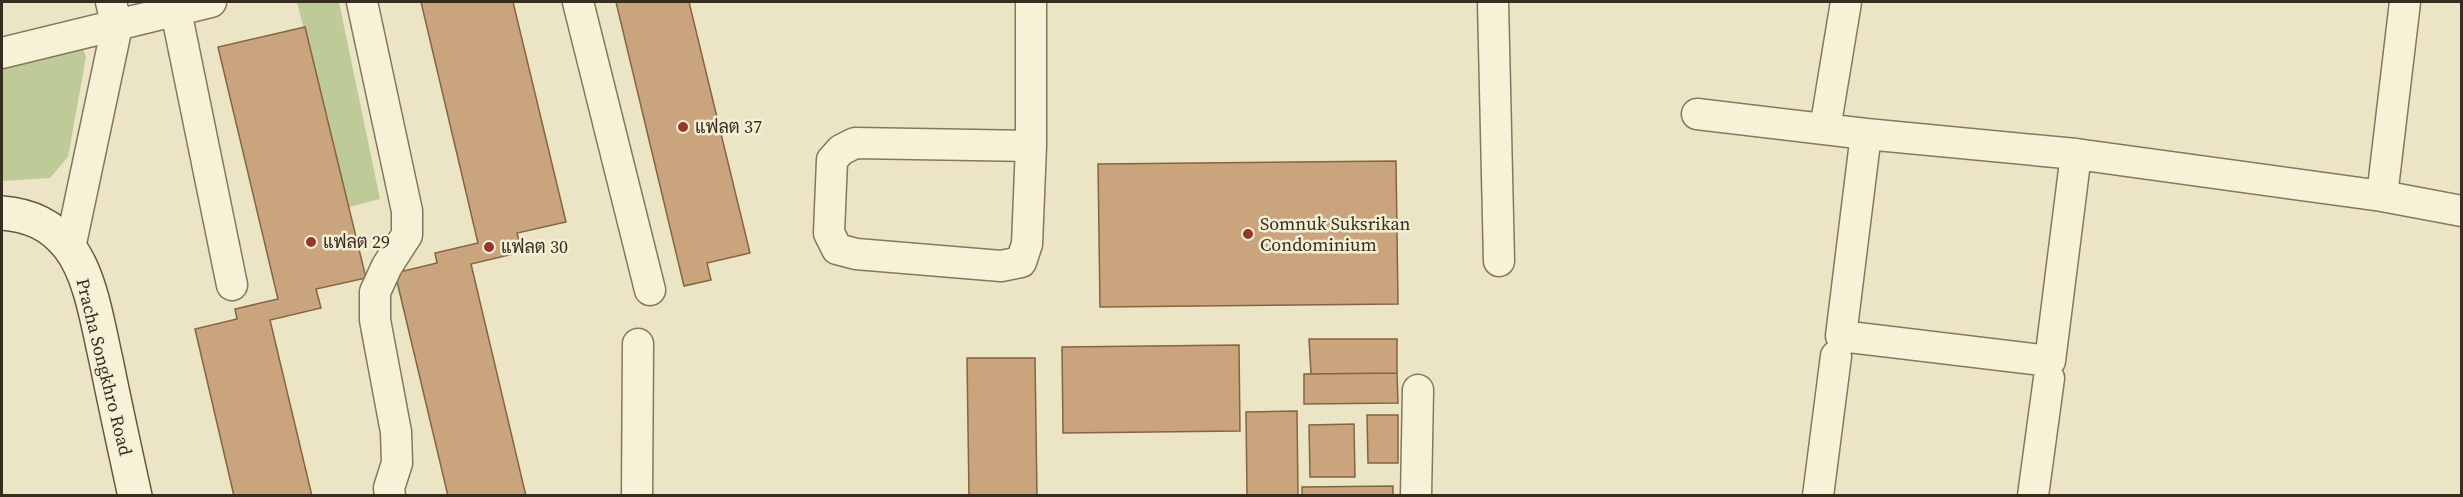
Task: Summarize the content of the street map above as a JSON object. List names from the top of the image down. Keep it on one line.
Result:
{"streets":{"main road":["Pracha Songkhro Road"]},"places":["แฟลต 37","Somnuk Suksrikan Condominium","แฟลต 29","แฟลต 30"]}
